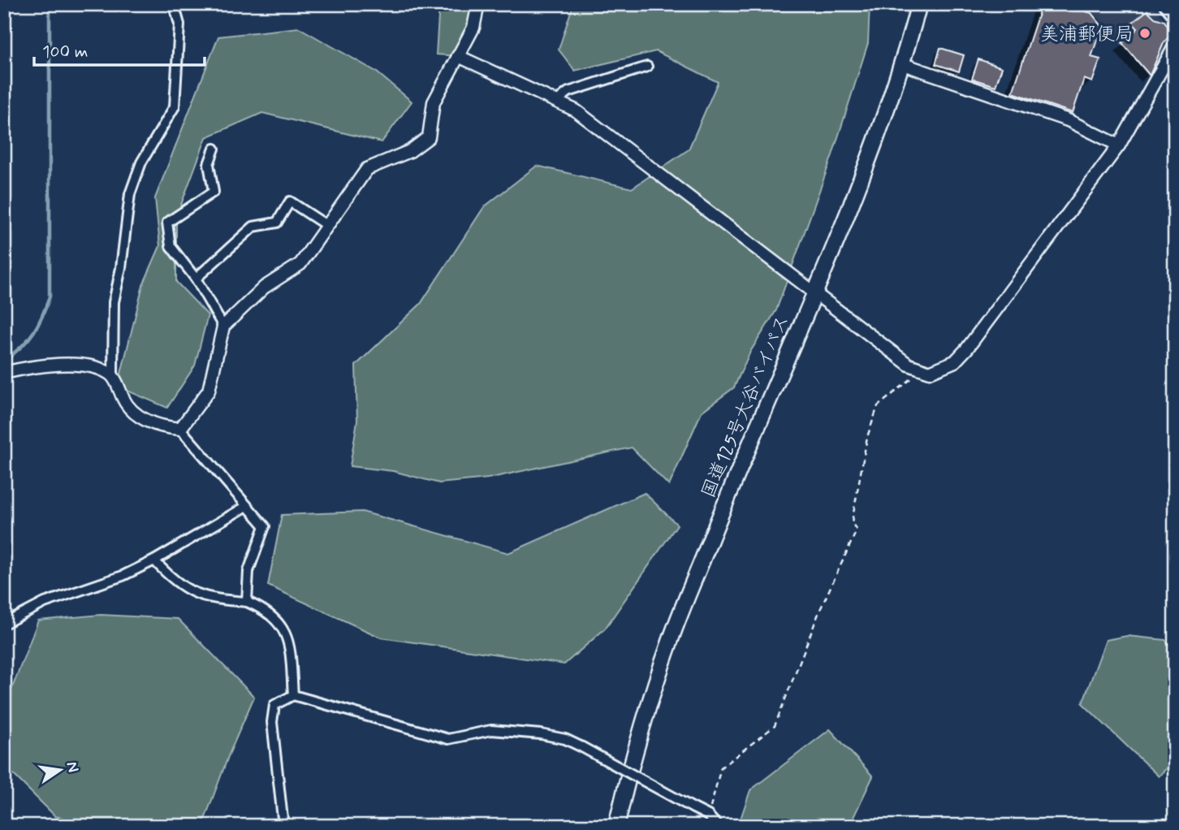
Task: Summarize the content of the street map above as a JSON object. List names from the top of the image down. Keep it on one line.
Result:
{"streets":{"highway":["国道125号大谷バイパス"]},"places":["美浦郵便局"],"scale_bar":"100 m","north":"right"}
